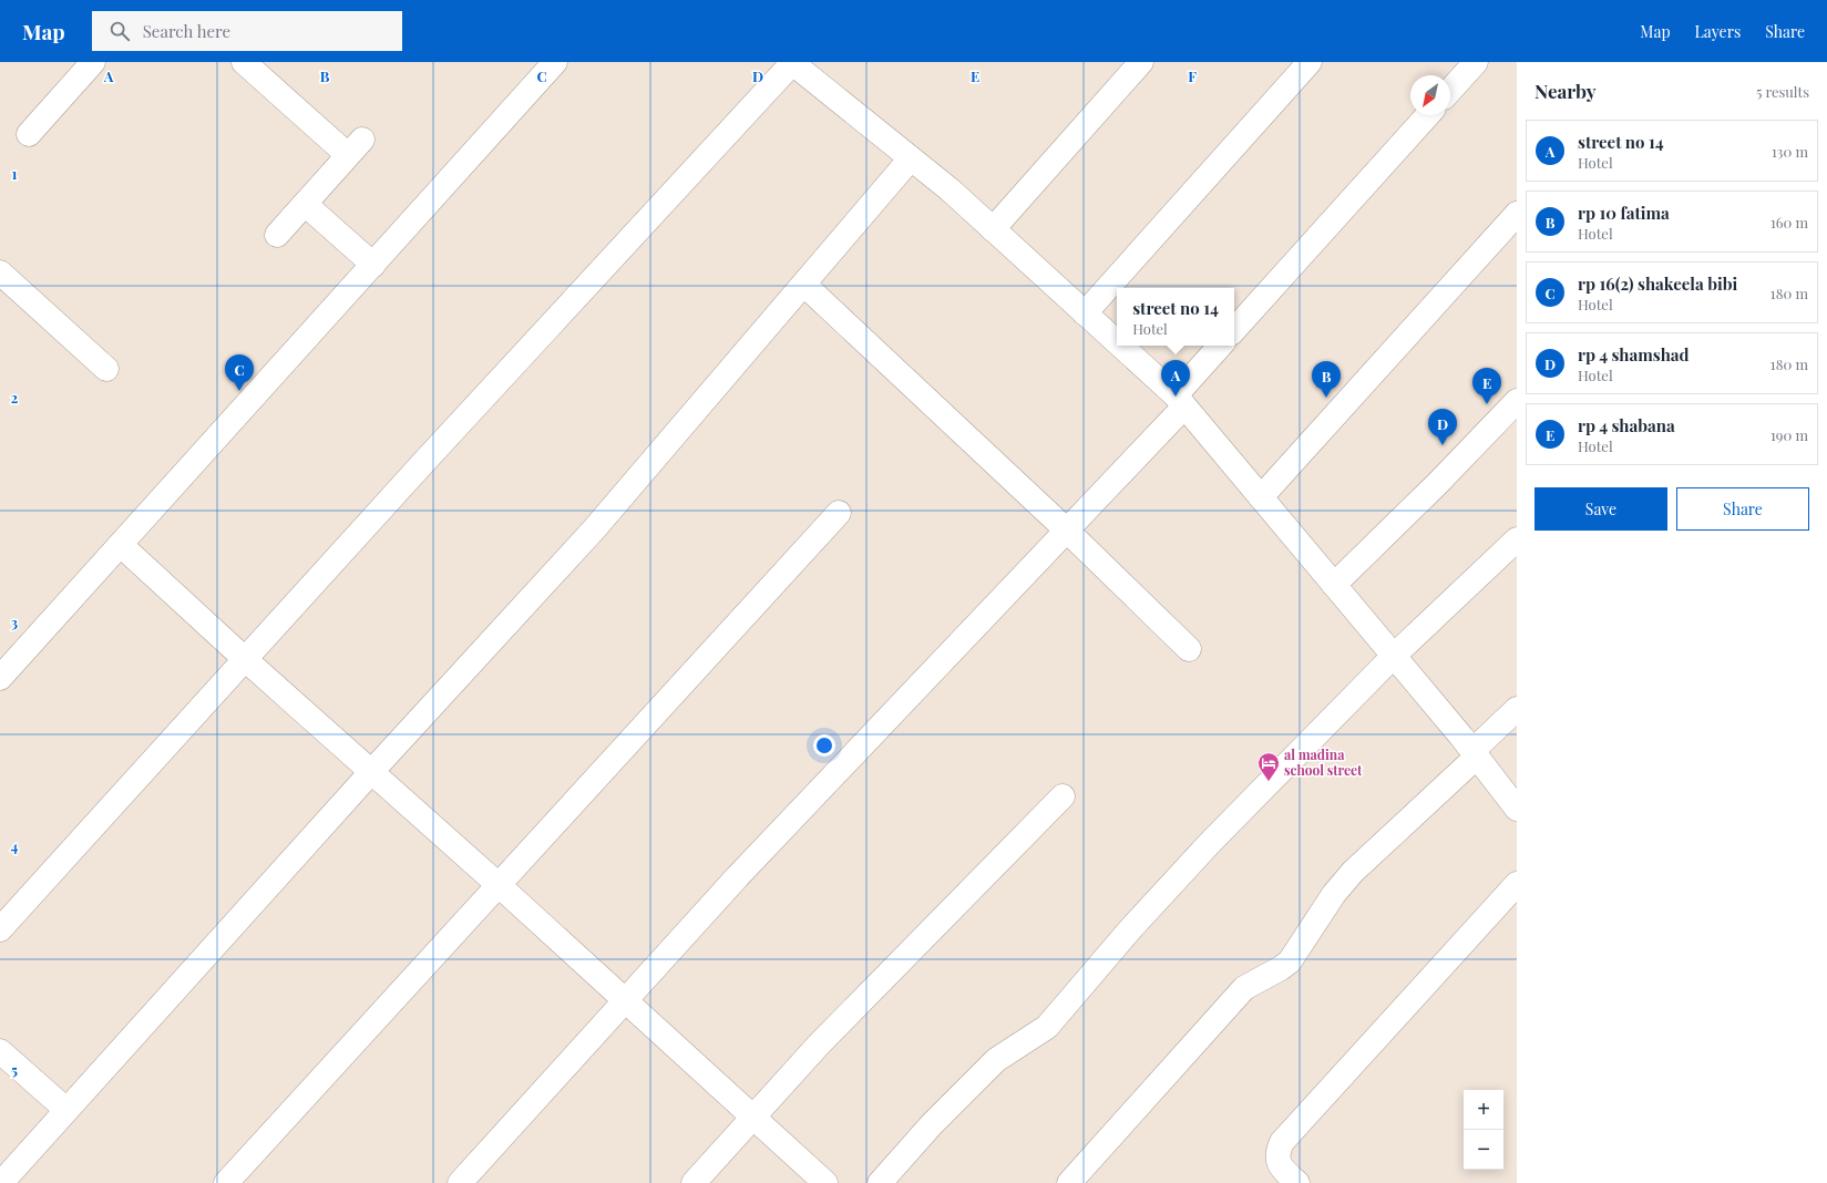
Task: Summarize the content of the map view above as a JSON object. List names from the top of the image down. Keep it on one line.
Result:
{"places":{"hotel":["al madina school street"]},"north":"bottom left","page":{"header":"Map","search":"Search here","nav":["Map","Layers","Share"],"heading":["Nearby","5 results"],"list":[{"mark":"A","name":"street no 14","note":"Hotel","value":"130 m"},{"mark":"B","name":"rp 10 fatima","note":"Hotel","value":"160 m"},{"mark":"C","name":"rp 16(2) shakeela bibi","note":"Hotel","value":"180 m"},{"mark":"D","name":"rp 4 shamshad","note":"Hotel","value":"180 m"},{"mark":"E","name":"rp 4 shabana","note":"Hotel","value":"190 m"}],"popup":["street no 14","Hotel"],"pins":["C","A","B","E","D"],"buttons":["Save","Share"],"map_buttons":["+","−"]},"grid":{"columns":["A","B","C","D","E","F"],"rows":["1","2","3","4","5"]}}
